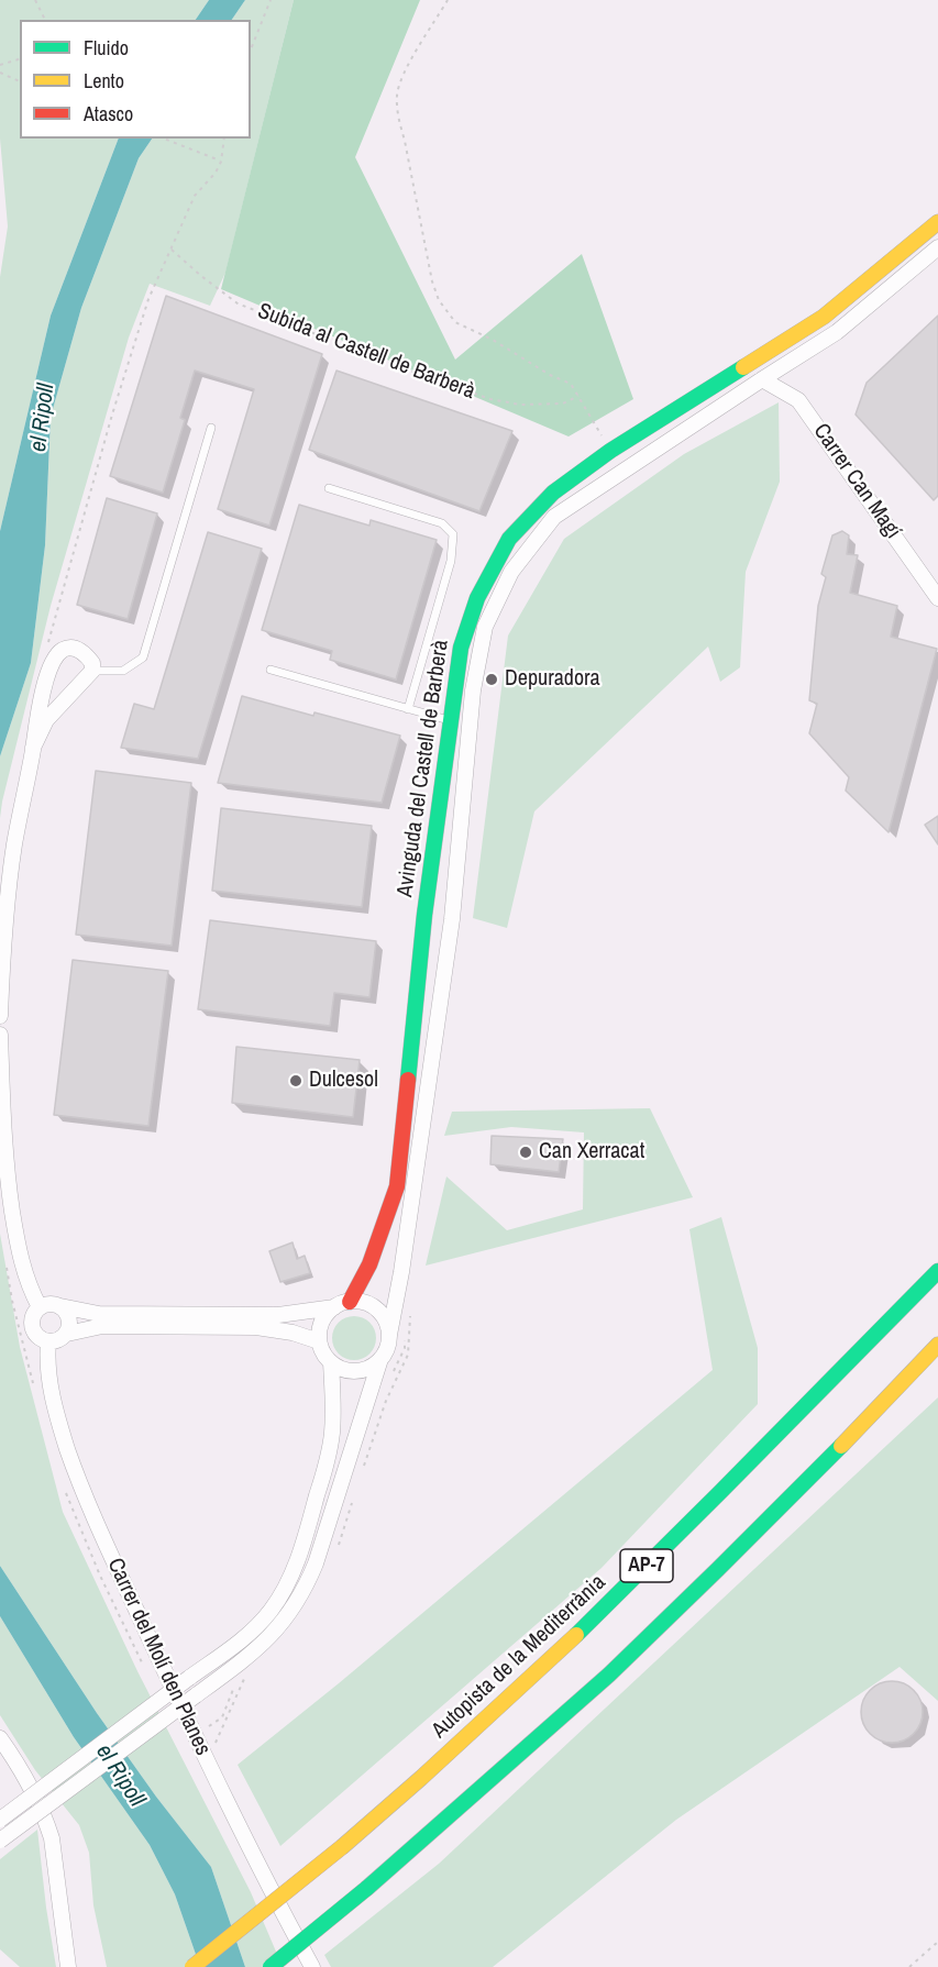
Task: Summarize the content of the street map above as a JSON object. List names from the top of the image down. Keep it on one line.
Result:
{"streets":{"main road":["Avinguda del Castell de Barberà","AP-7","Autopista de la Mediterrània"],"street":["Carrer Can Magí","Carrer del Molí den Planes"],"path":["Subida al Castell de Barberà"]},"crossings":[["Carrer Can Magí","Avinguda del Castell de Barberà"]],"water":["el Ripoll"],"places":["Depuradora","Dulcesol","Can Xerracat"],"legend":["Fluido","Lento","Atasco"]}
